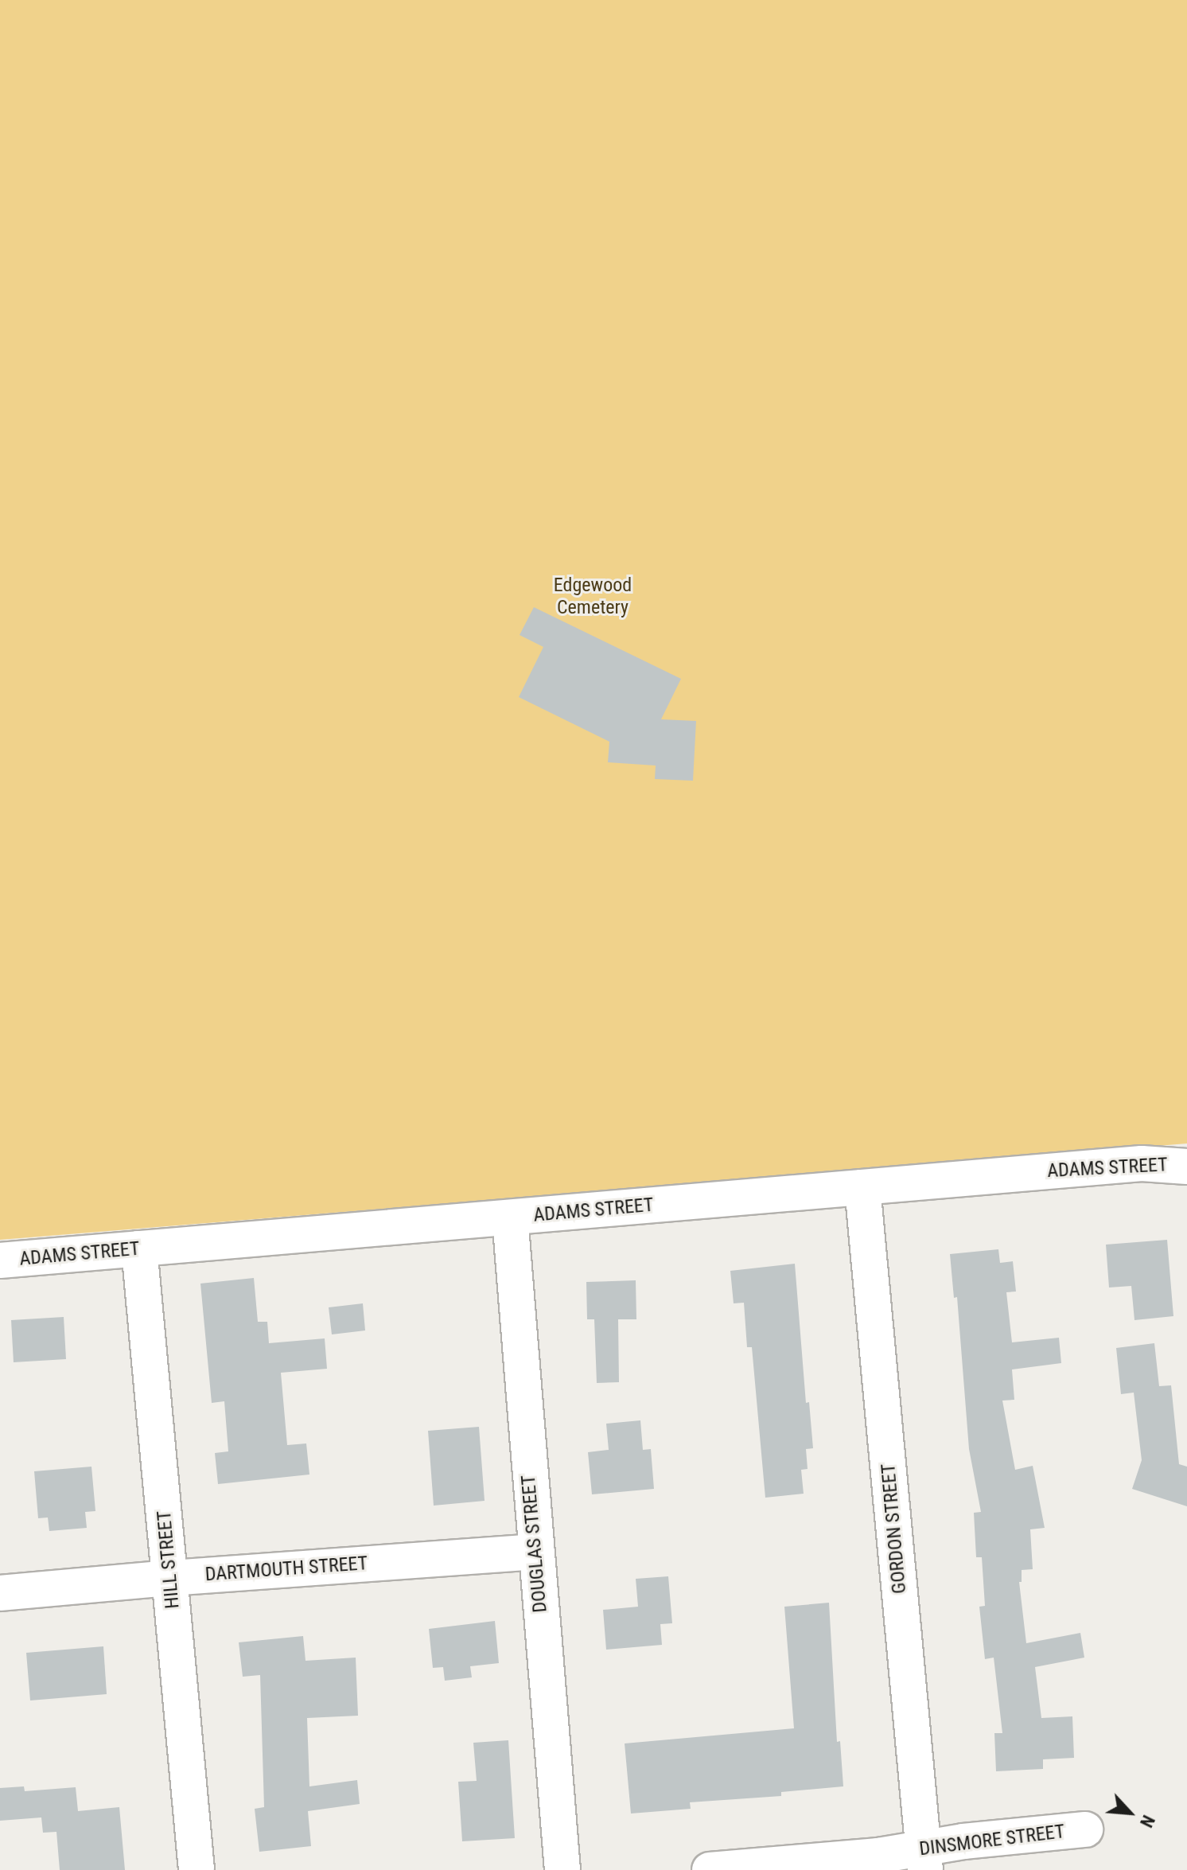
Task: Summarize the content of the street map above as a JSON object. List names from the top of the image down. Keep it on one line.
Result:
{"streets":{"street":["ADAMS STREET","GORDON STREET","DOUGLAS STREET","HILL STREET","DARTMOUTH STREET","DINSMORE STREET"]},"crossings":[["ADAMS STREET","GORDON STREET"],["ADAMS STREET","DOUGLAS STREET"],["ADAMS STREET","HILL STREET"],["GORDON STREET","DINSMORE STREET"],["DOUGLAS STREET","DARTMOUTH STREET"],["HILL STREET","DARTMOUTH STREET"]],"parks":["Edgewood Cemetery"],"north":"bottom right"}
